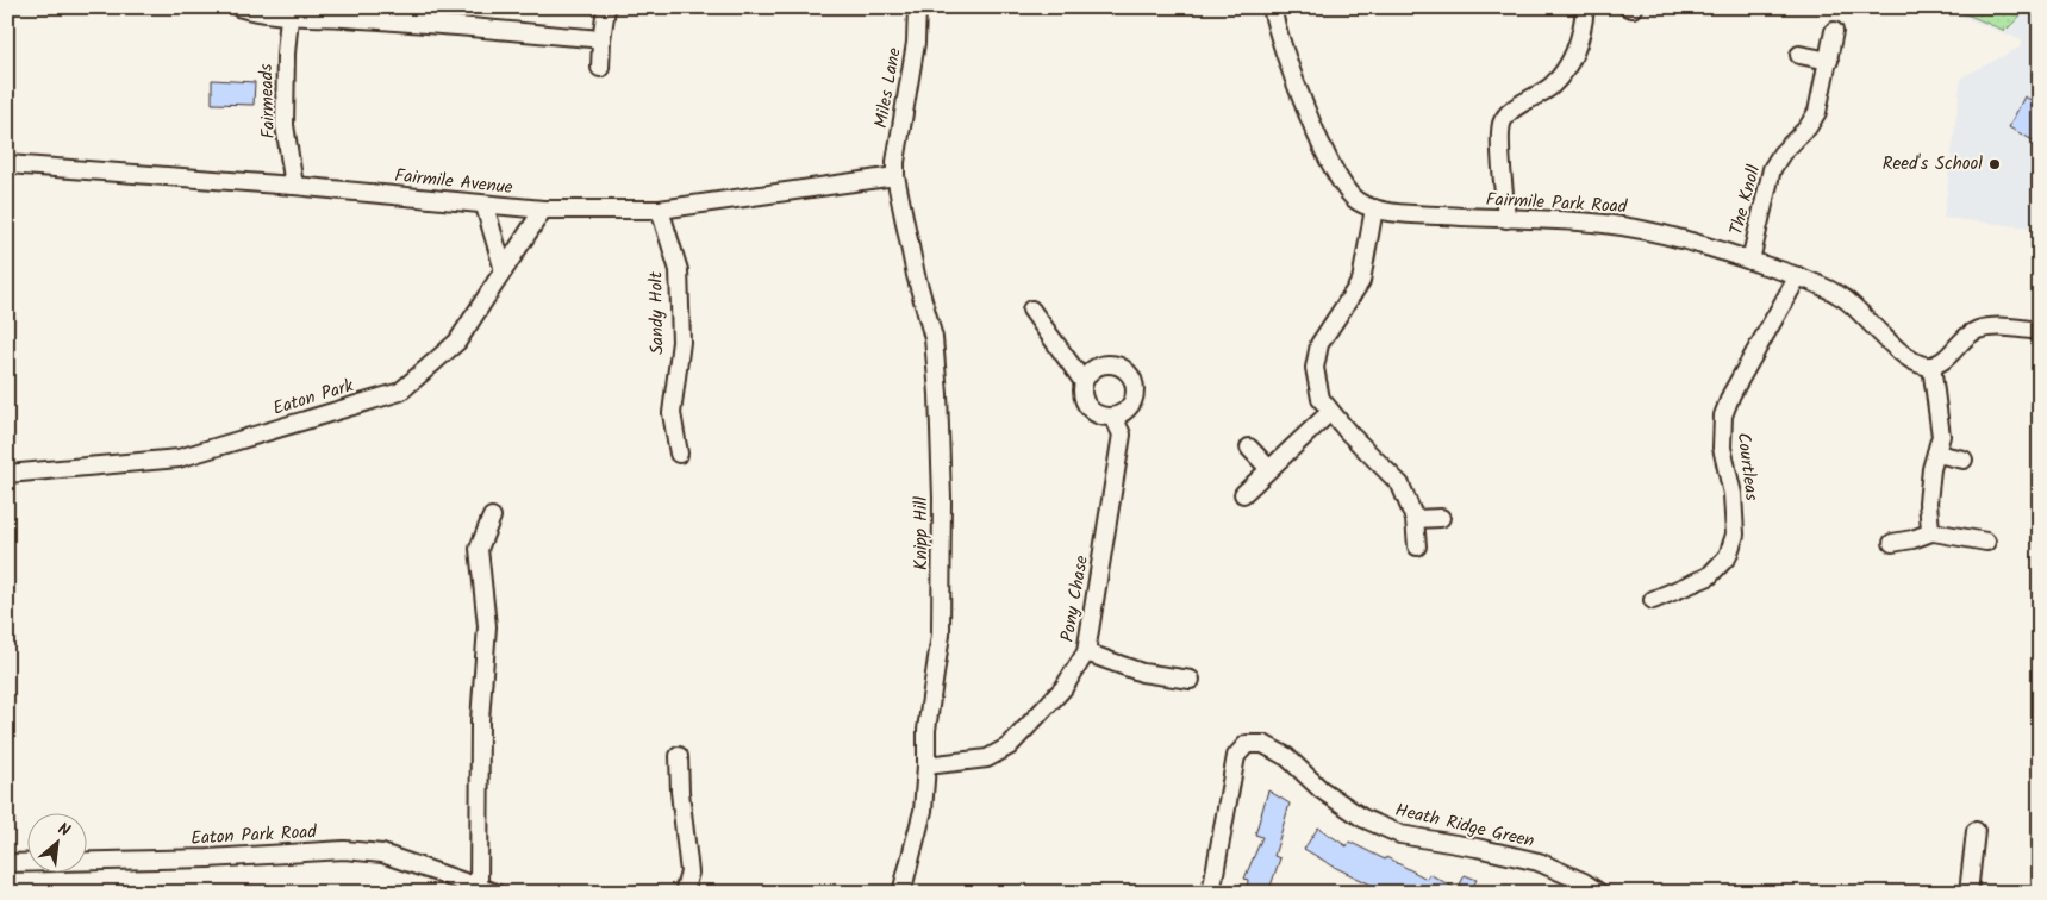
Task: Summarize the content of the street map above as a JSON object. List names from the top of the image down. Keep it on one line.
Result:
{"streets":{"street":["Miles Lane","Fairmeads","Fairmile Avenue","The Knoll","Fairmile Park Road","Sandy Holt","Eaton Park","Courtleas","Knipp Hill","Pony Chase","Heath Ridge Green","Eaton Park Road"]},"crossings":[["Miles Lane","Fairmile Avenue"],["Miles Lane","Knipp Hill"],["Fairmeads","Fairmile Avenue"],["Fairmile Avenue","Sandy Holt"],["Fairmile Avenue","Eaton Park"],["Fairmile Avenue","Knipp Hill"],["The Knoll","Fairmile Park Road"],["Fairmile Park Road","Courtleas"],["Knipp Hill","Pony Chase"]],"places":["Reed's School"],"north":"top right"}
